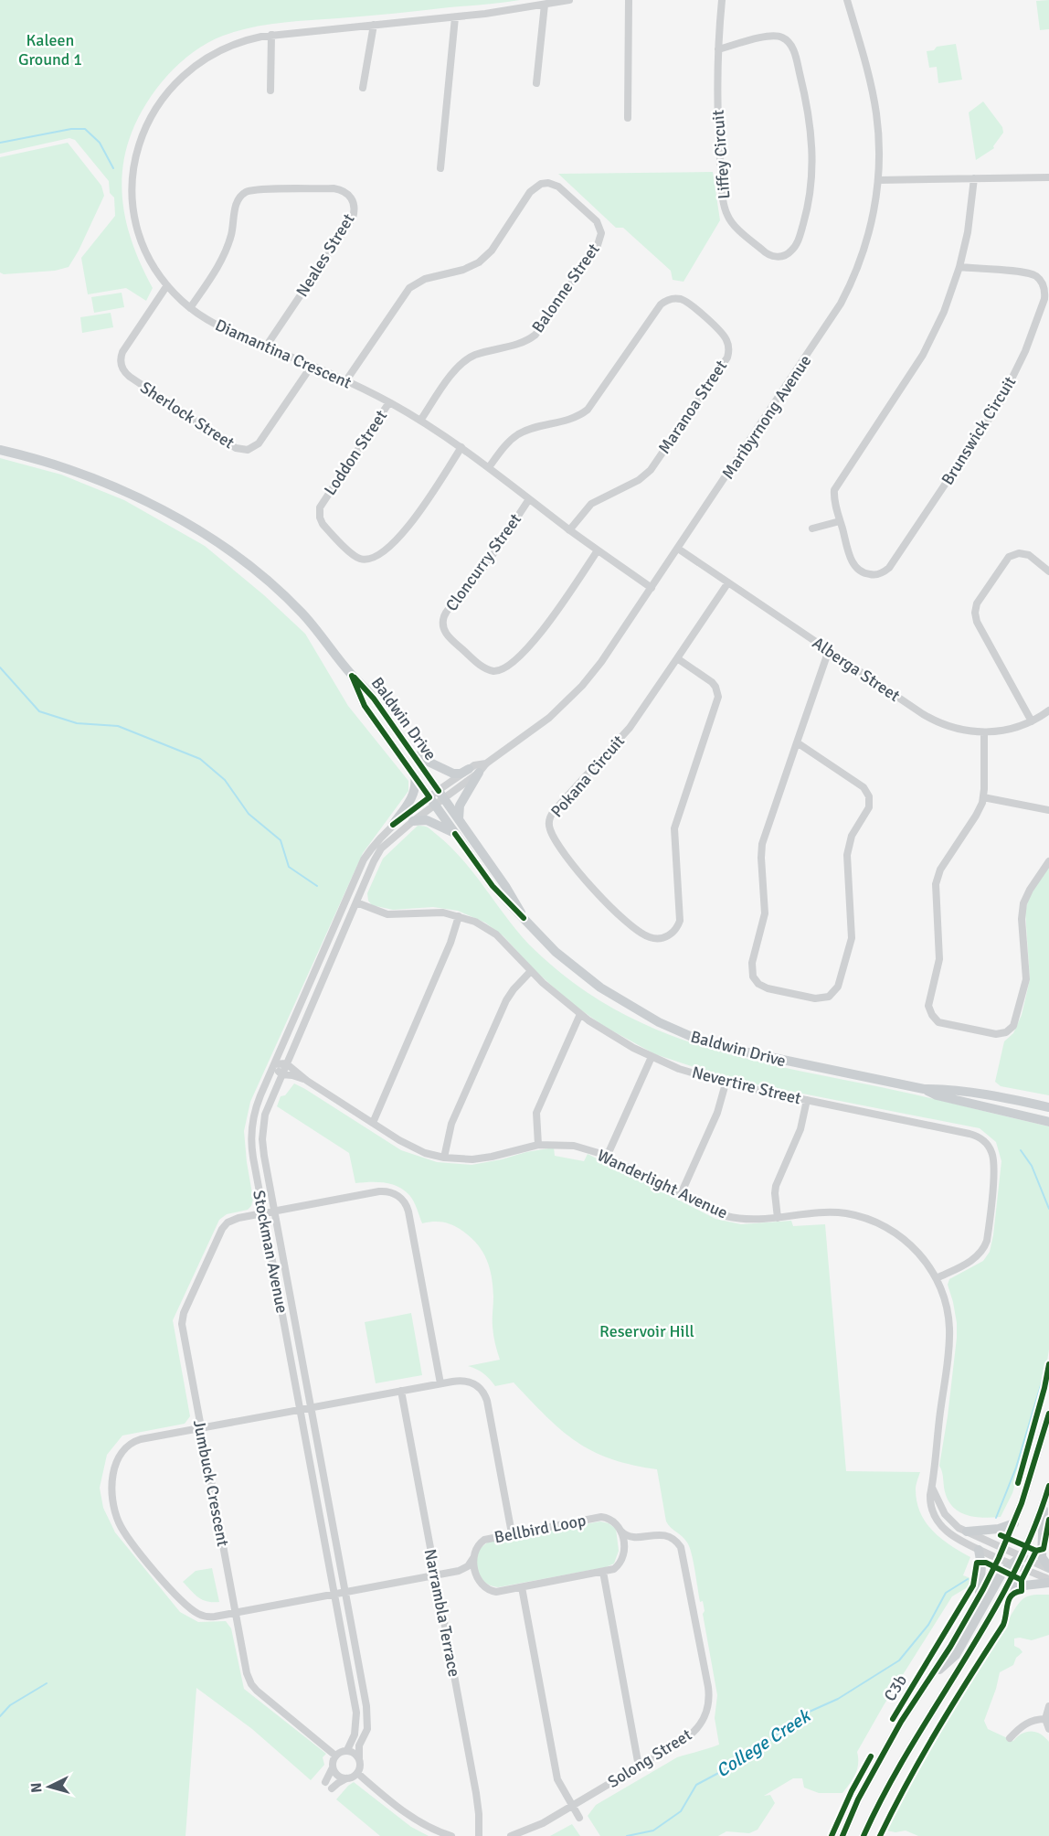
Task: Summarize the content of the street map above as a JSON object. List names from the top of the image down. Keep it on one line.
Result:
{"streets":{"main road":["Baldwin Drive"],"street":["Liffey Circuit","Neales Street","Balonne Street","Diamantina Crescent","Maranoa Street","Sherlock Street","Maribyrnong Avenue","Brunswick Circuit","Loddon Street","Cloncurry Street","Alberga Street","Pokana Circuit","Nevertire Street","Wanderlight Avenue","Stockman Avenue","Jumbuck Crescent","Bellbird Loop","Narrambla Terrace","Solong Street"],"cycle path":["C3b"]},"crossings":[["Neales Street","Diamantina Crescent"],["Balonne Street","Diamantina Crescent"],["Diamantina Crescent","Maranoa Street"],["Diamantina Crescent","Sherlock Street"],["Diamantina Crescent","Maribyrnong Avenue"],["Diamantina Crescent","Loddon Street"],["Diamantina Crescent","Cloncurry Street"],["Maribyrnong Avenue","Alberga Street"],["Maribyrnong Avenue","Baldwin Drive"],["Maribyrnong Avenue","Stockman Avenue"],["Alberga Street","Pokana Circuit"],["Baldwin Drive","Stockman Avenue"],["Nevertire Street","Wanderlight Avenue"],["Nevertire Street","Stockman Avenue"],["Wanderlight Avenue","Stockman Avenue"],["Stockman Avenue","Jumbuck Crescent"],["Bellbird Loop","Solong Street"]],"water":["College Creek"],"parks":["Kaleen Ground 1","Reservoir Hill"],"north":"left"}
